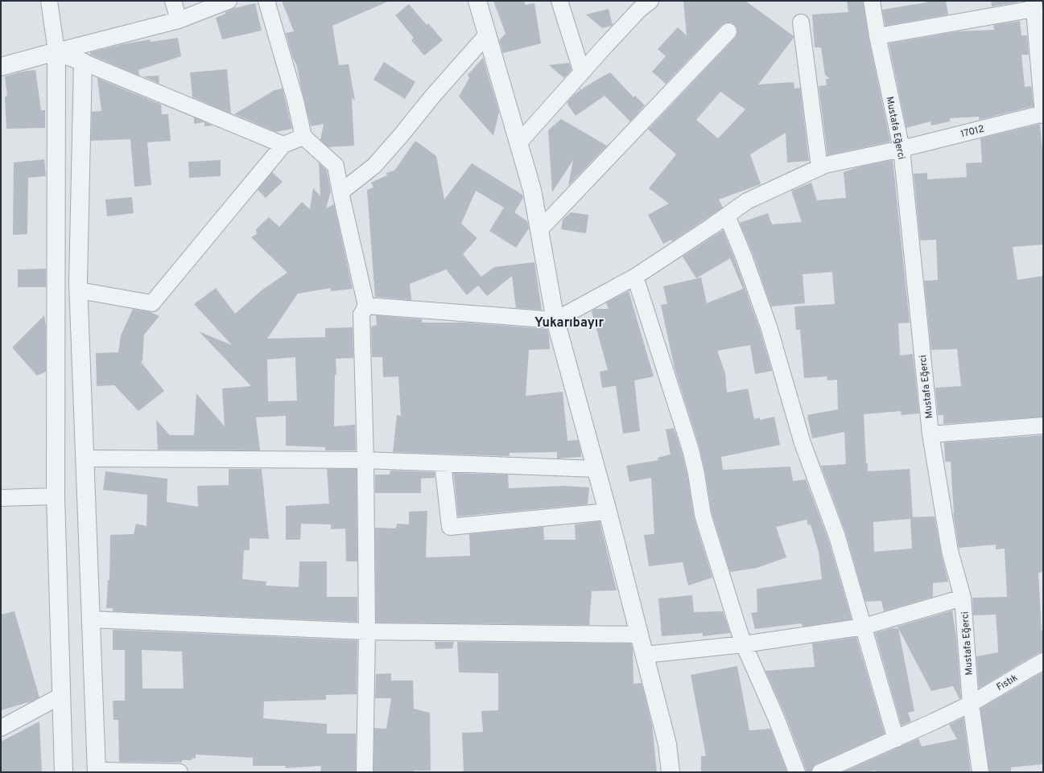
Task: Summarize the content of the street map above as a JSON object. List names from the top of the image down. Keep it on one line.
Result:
{"streets":{"street":["Mustafa Eğerci","17012","Fıstık"]},"crossings":[["Mustafa Eğerci","17012"],["Mustafa Eğerci","Fıstık"]],"districts":["Yukarıbayır"]}
